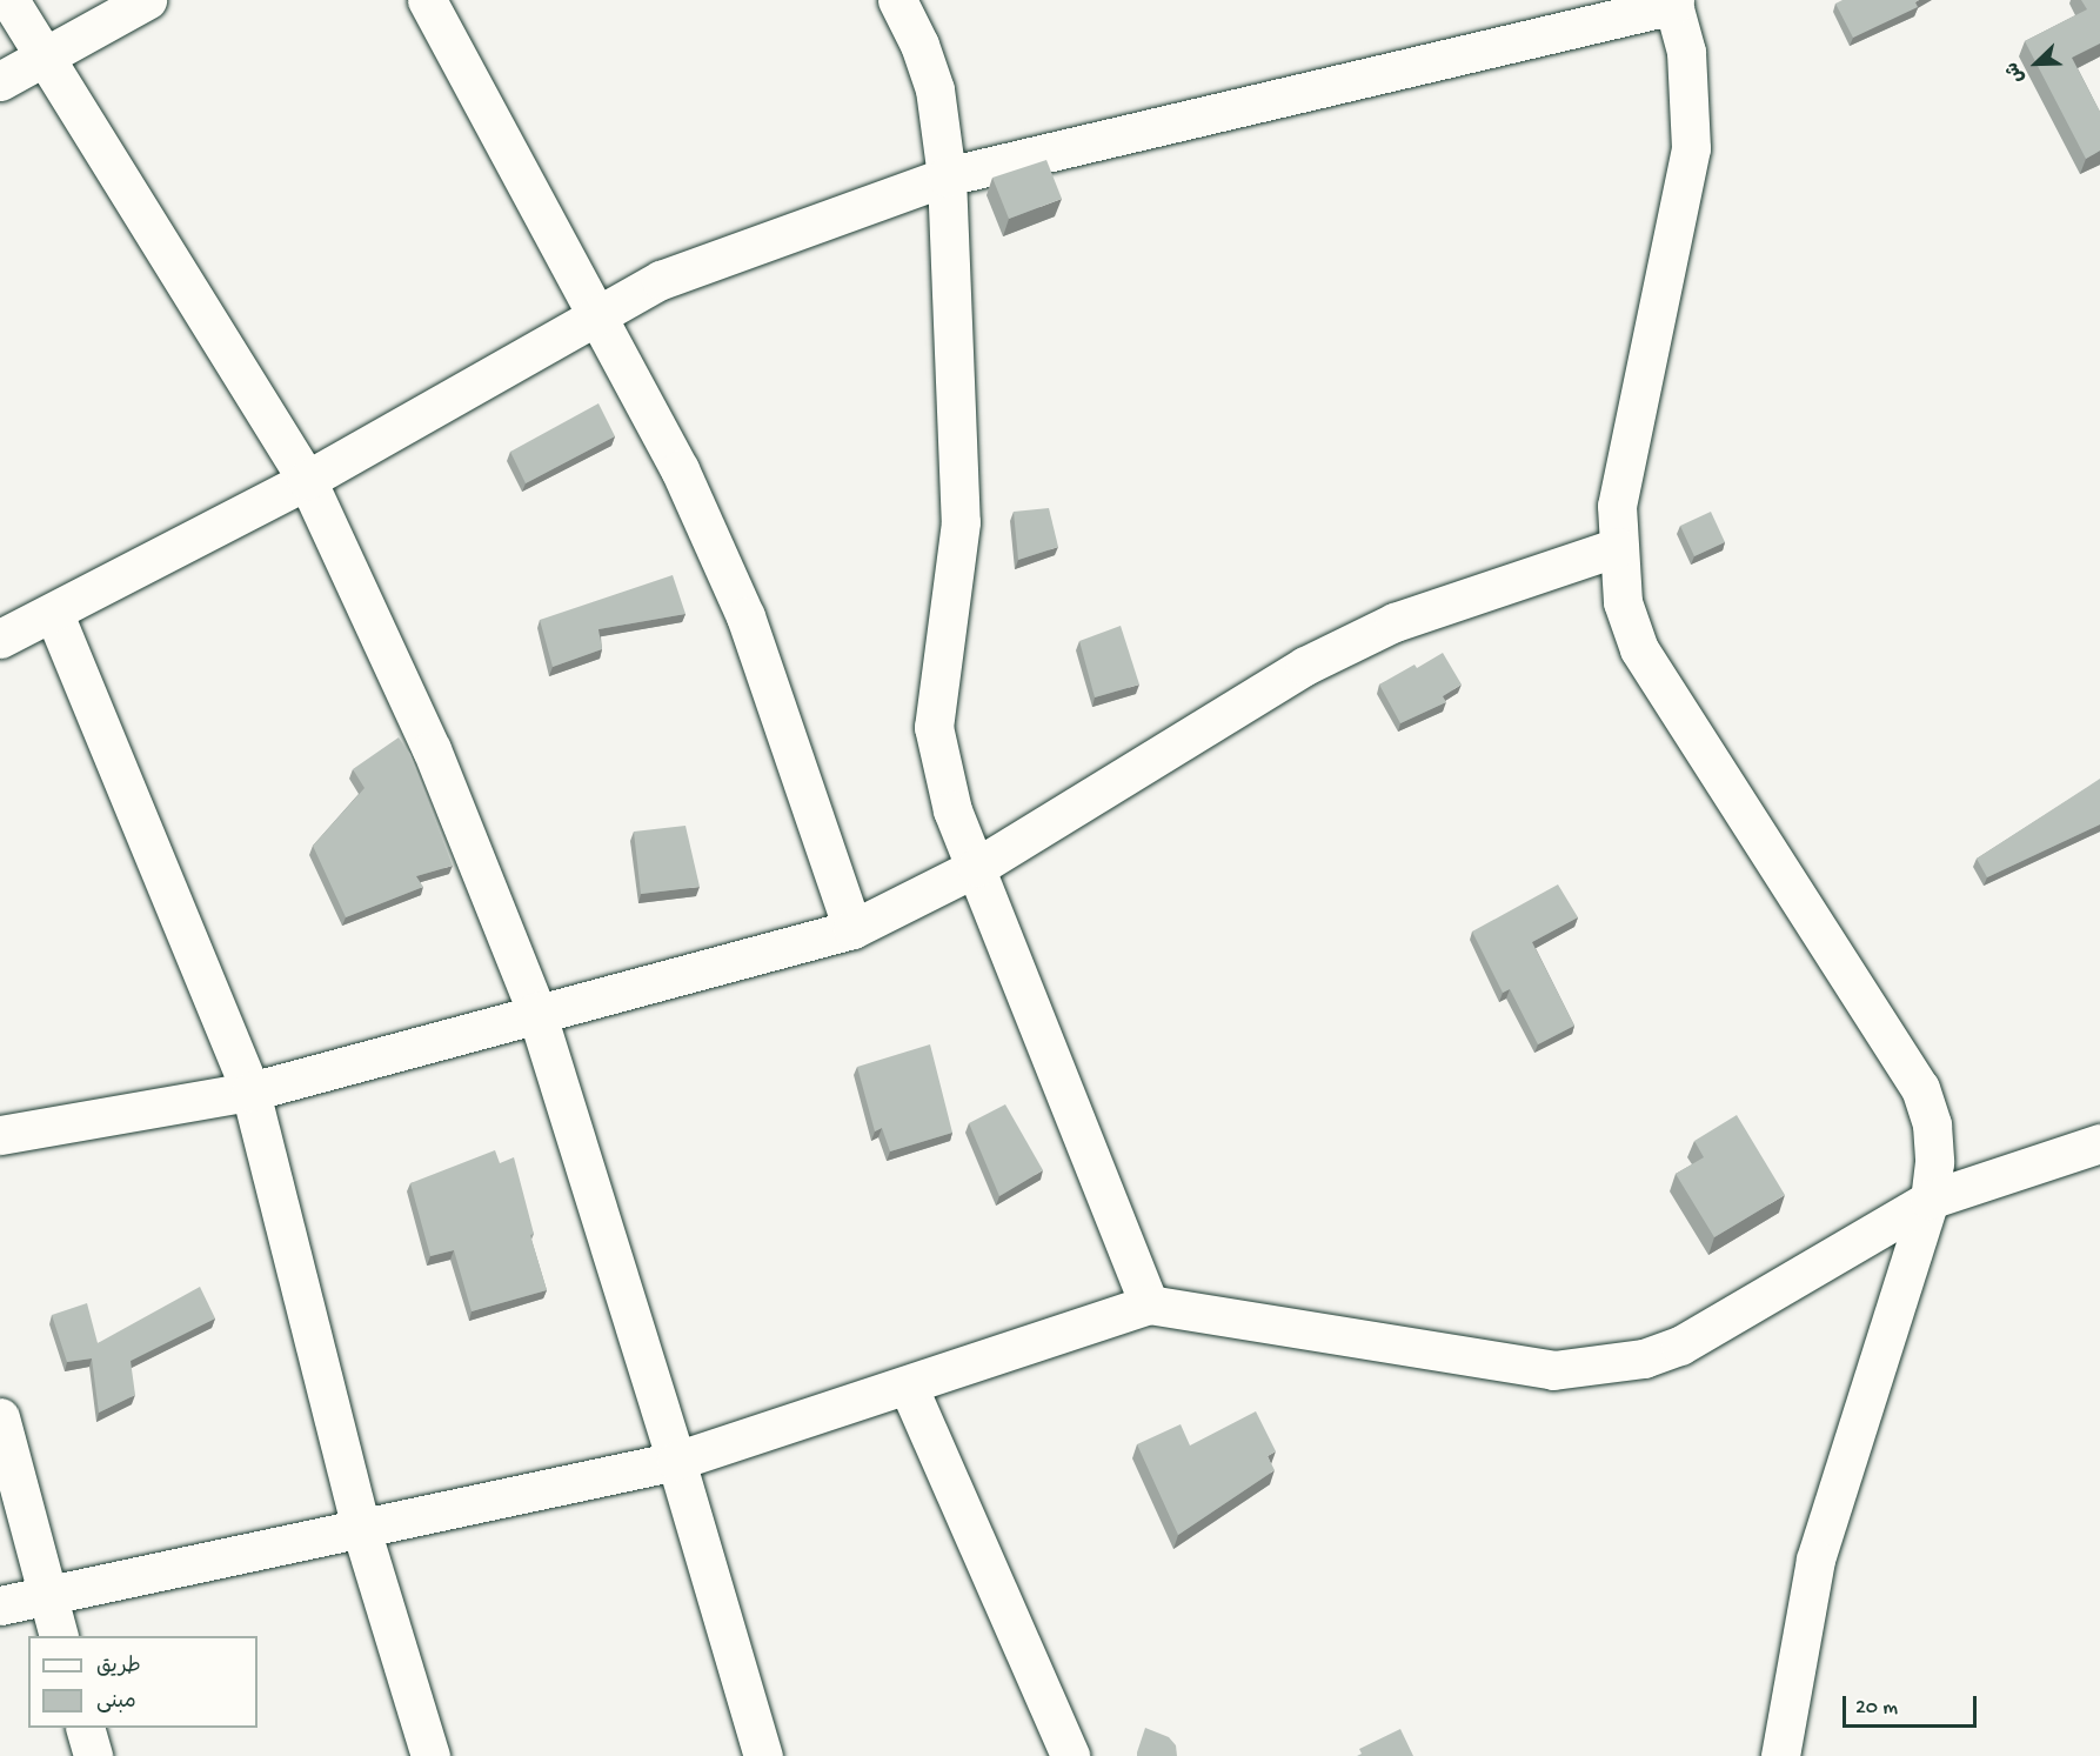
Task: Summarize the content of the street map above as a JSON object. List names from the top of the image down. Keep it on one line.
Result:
{"legend":["طريق","مبنى"],"scale_bar":"20 m","north":"bottom left"}
